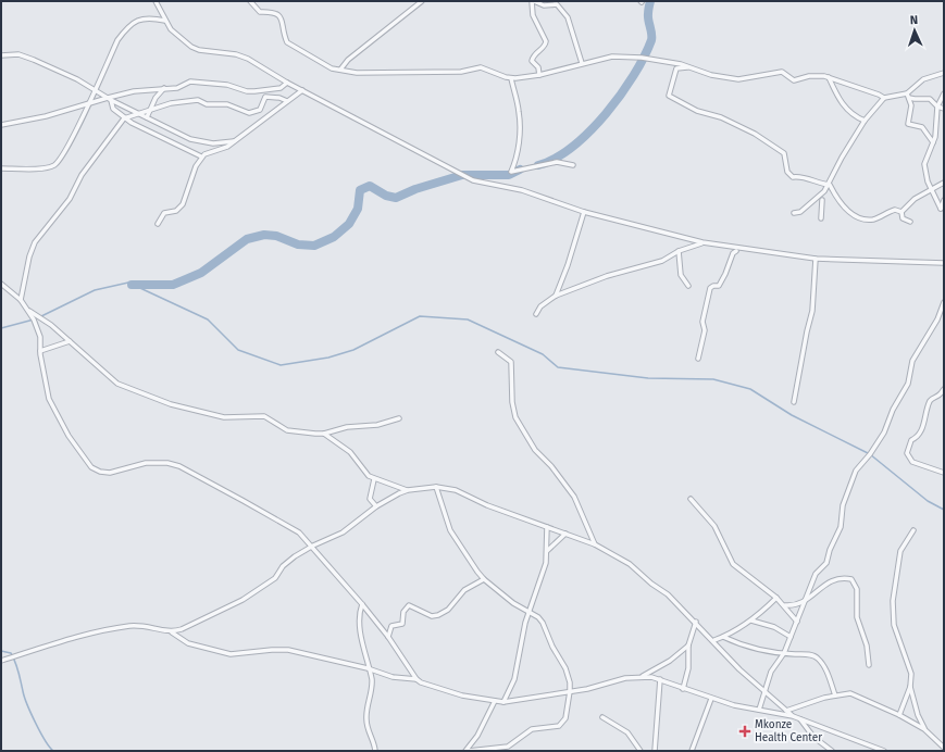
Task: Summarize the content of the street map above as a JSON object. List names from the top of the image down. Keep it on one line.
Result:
{"places":{"health":["Mkonze Health Center"]},"north":"top"}
